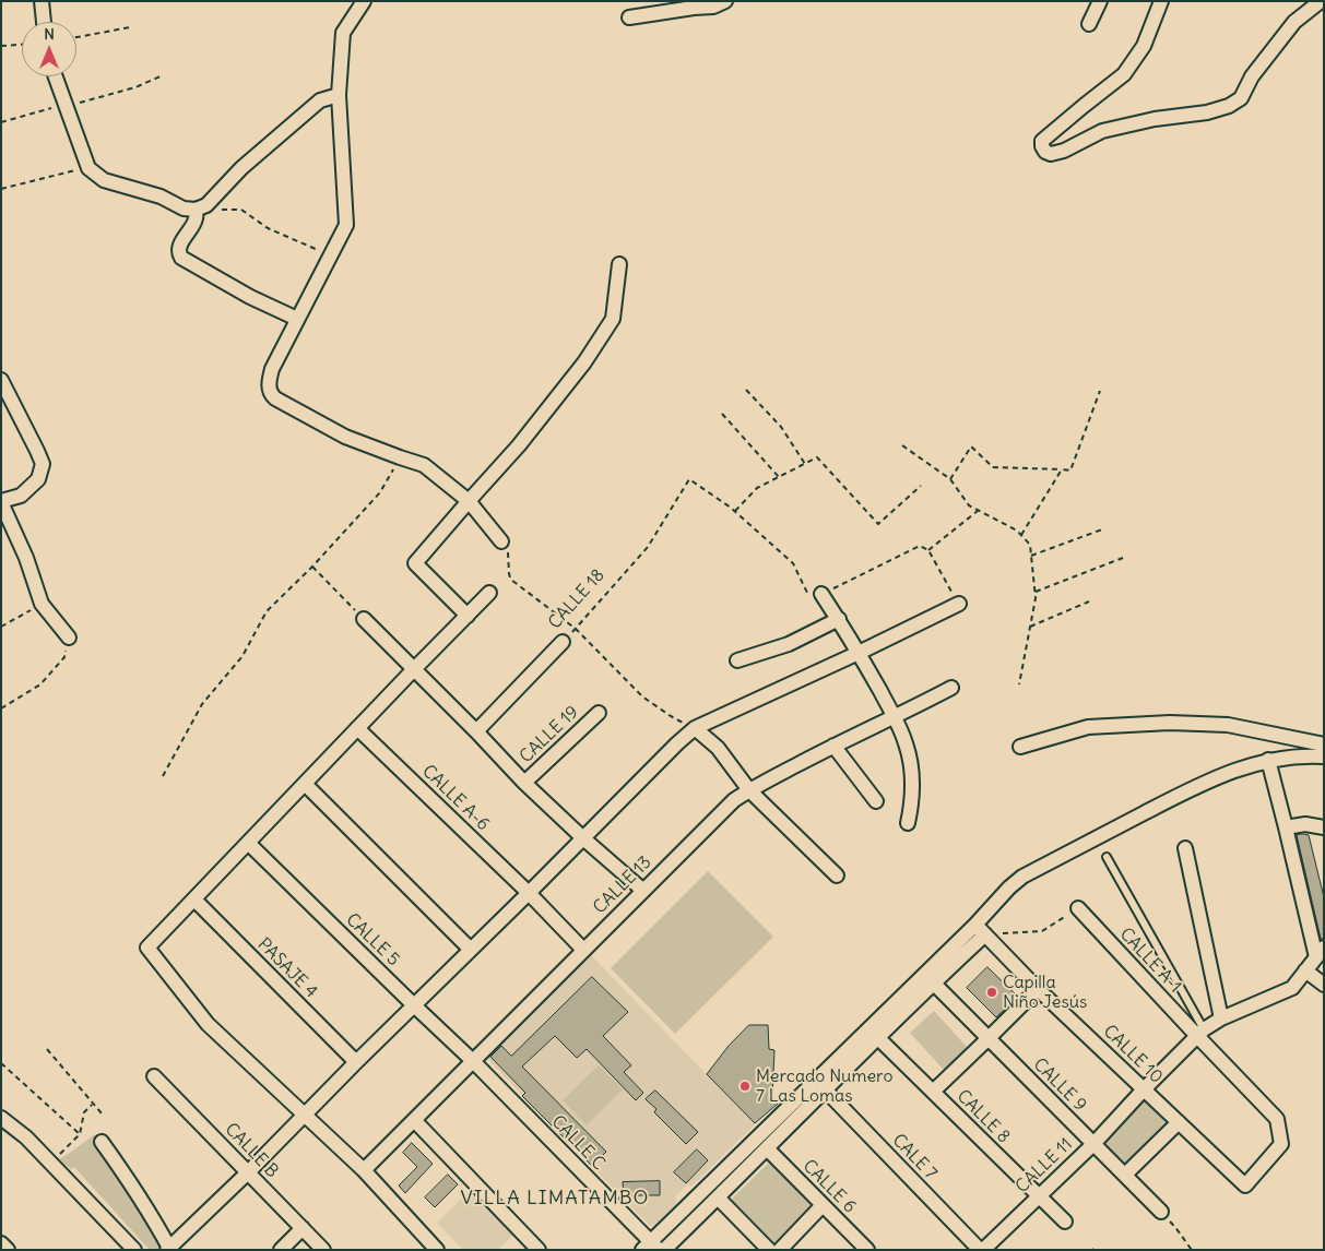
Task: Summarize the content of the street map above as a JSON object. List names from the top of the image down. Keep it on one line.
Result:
{"streets":{"street":["CALLE 18","CALLE 19","CALLE A-6","CALLE 13","CALLE 5","CALLE A-1","PASAJE 4","CALLE 10","CALLE 9","CALLE 8","CALLE C","CALLE B","CALE 7","CALLE 11","CALLE 6"]},"crossings":[["CALLE A-6","CALLE 13"],["CALLE 13","CALLE 5"],["CALLE 13","CALLE C"],["CALLE 5","CALLE C"],["CALLE A-1","CALLE 10"],["CALLE A-1","CALLE 11"],["CALLE 10","CALLE 11"],["CALLE 9","CALLE 11"],["CALLE 8","CALLE 11"]],"districts":["VILLA LIMATAMBO"],"places":["Capilla Niño Jesús","Mercado Numero 7 Las Lomas"],"north":"top"}
